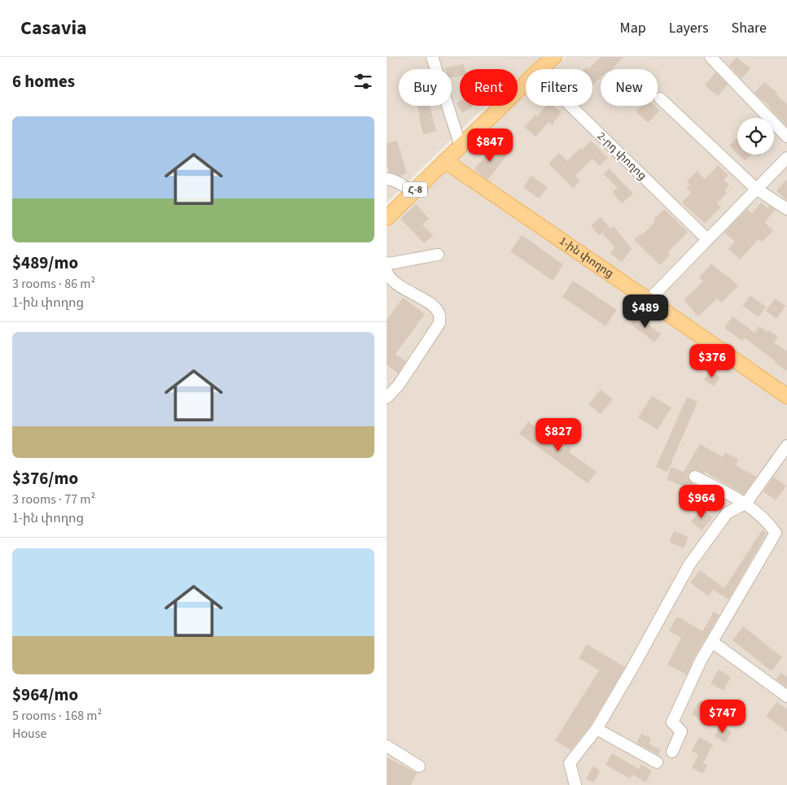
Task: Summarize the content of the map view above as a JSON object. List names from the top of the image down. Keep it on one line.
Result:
{"streets":{"main road":["Հ-8","1-ին փողոց"],"street":["2-րդ փողոց"]},"crossings":[["Հ-8","1-ին փողոց"]],"page":{"header":"Casavia","nav":["Map","Layers","Share"],"heading":"6 homes","chip":["Buy","Rent","Filters","New"],"list":[{"name":"$489/mo","note":"3 rooms · 86 m² · 1-ին փողոց"},{"name":"$376/mo","note":"3 rooms · 77 m² · 1-ին փողոց"},{"name":"$964/mo","note":"5 rooms · 168 m² · House"}],"price":["$847","$489","$376","$827","$964","$747"]}}
